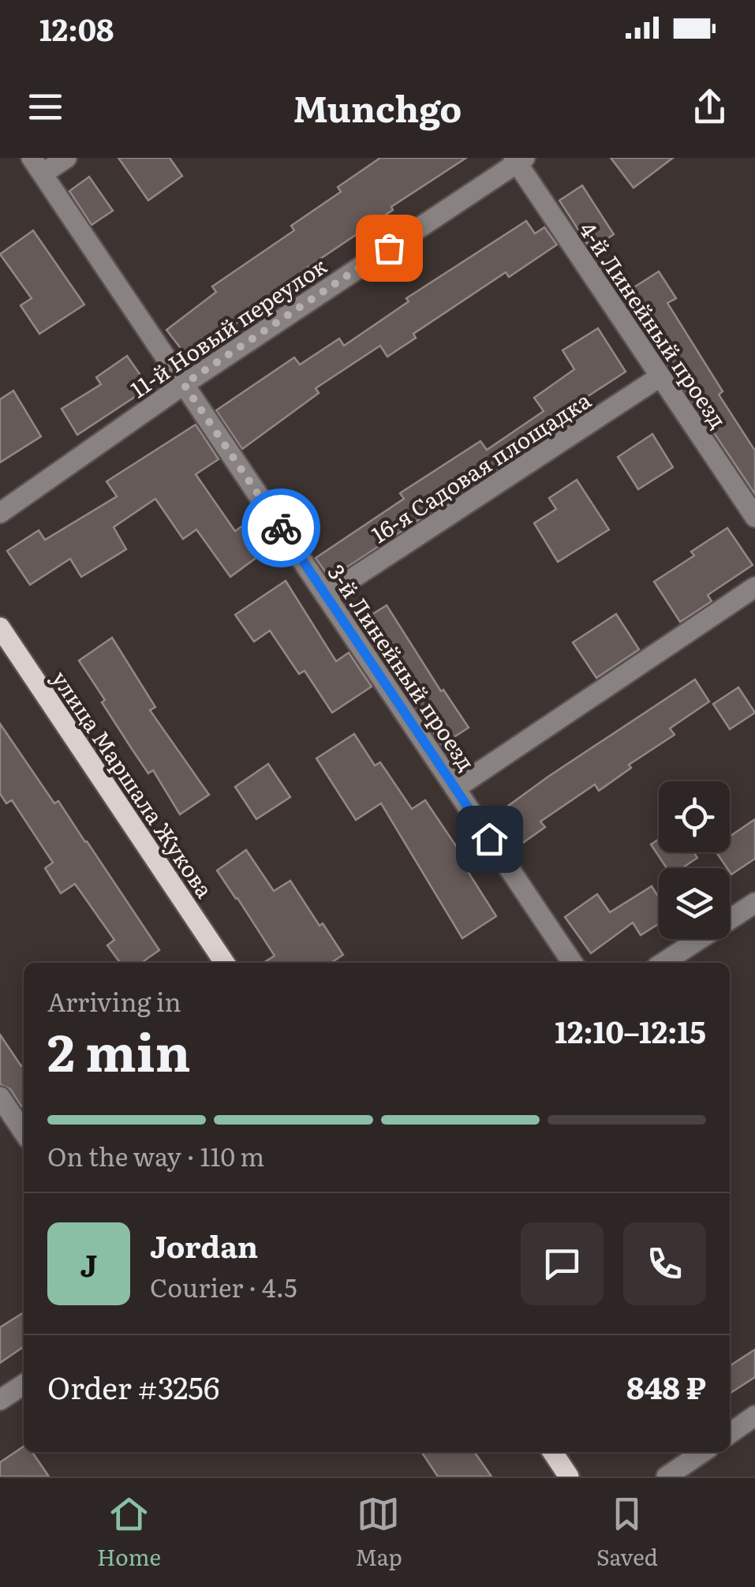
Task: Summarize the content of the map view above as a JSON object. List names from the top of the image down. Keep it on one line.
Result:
{"streets":{"main road":["улица Маршала Жукова"],"street":["4-й Линейный проезд","11-й Новый переулок","16-я Садовая площадка","3-й Линейный проезд"]},"crossings":[["4-й Линейный проезд","11-й Новый переулок"],["4-й Линейный проезд","16-я Садовая площадка"],["11-й Новый переулок","3-й Линейный проезд"],["16-я Садовая площадка","3-й Линейный проезд"]],"page":{"status":"12:08","header":"Munchgo","heading":["2 min","Arriving in","12:10–12:15"],"panel":["Jordan","Courier · 4.5","Order #3256","848 ₽"],"bar":"On the way · 110 m","round":"J","tabs":["Home","Map","Saved"]}}
